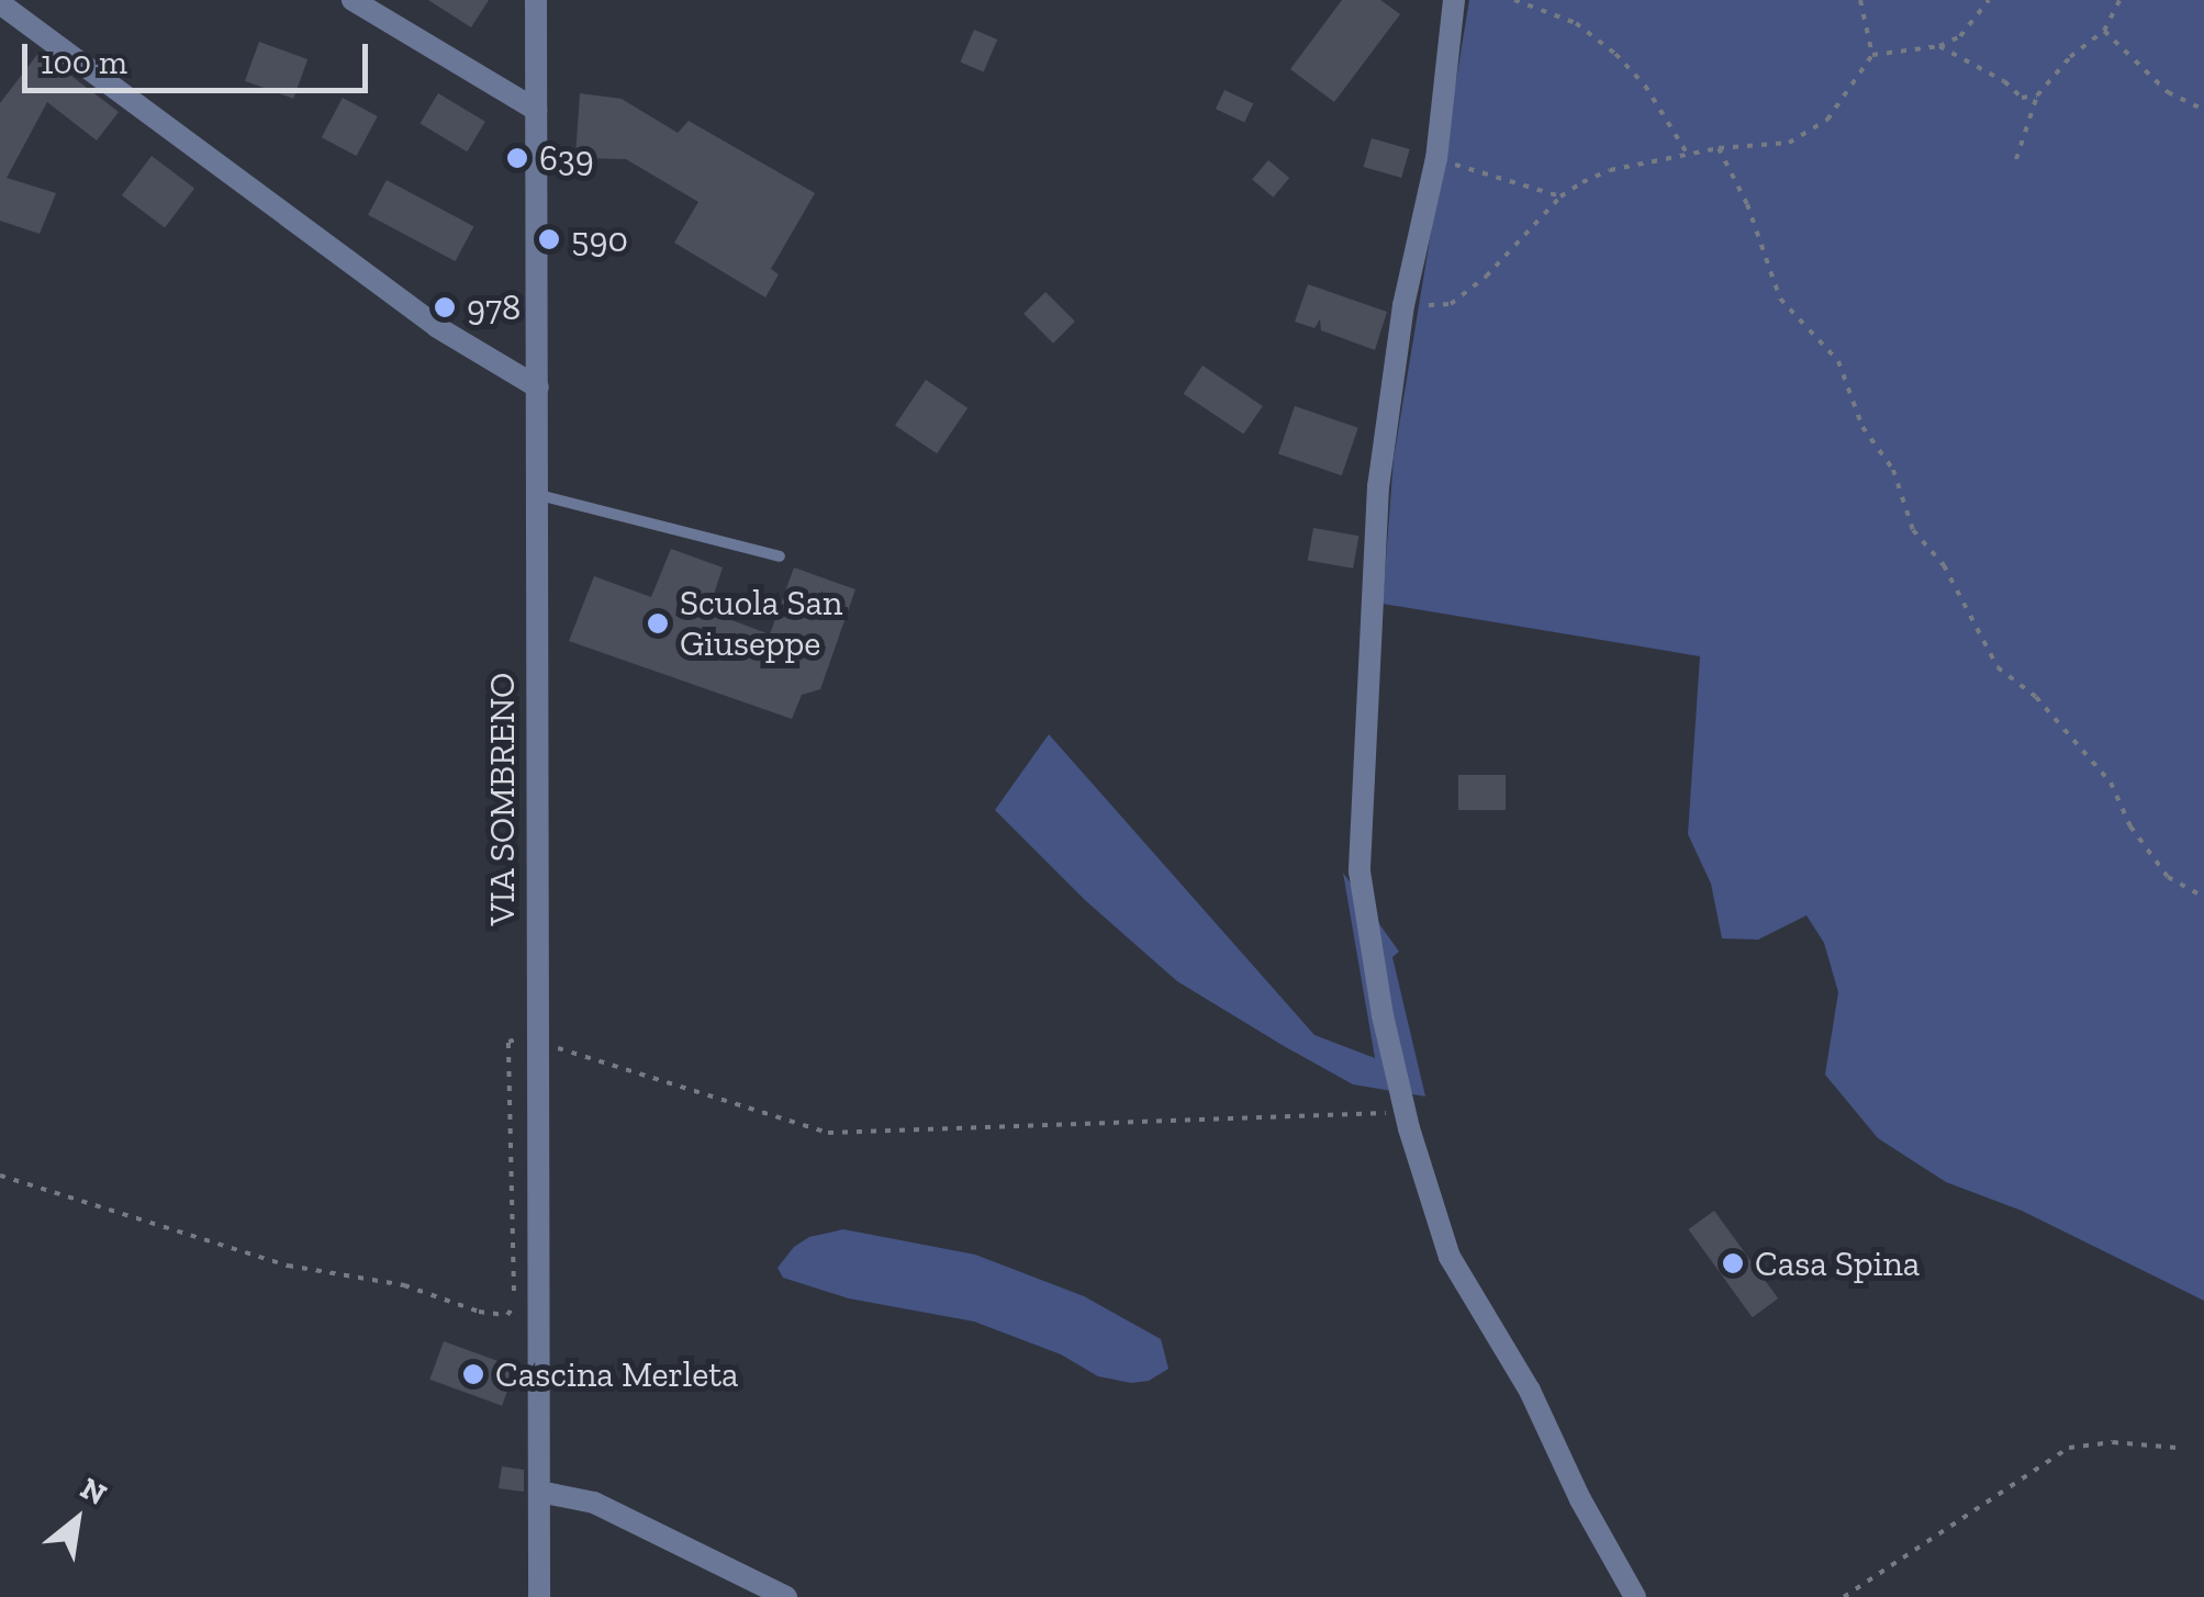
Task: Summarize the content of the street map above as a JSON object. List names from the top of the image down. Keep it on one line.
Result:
{"streets":{"street":["VIA SOMBRENO"]},"places":["639","590","978","Scuola San Giuseppe","Casa Spina","Cascina Merleta"],"scale_bar":"100 m","north":"top right"}
